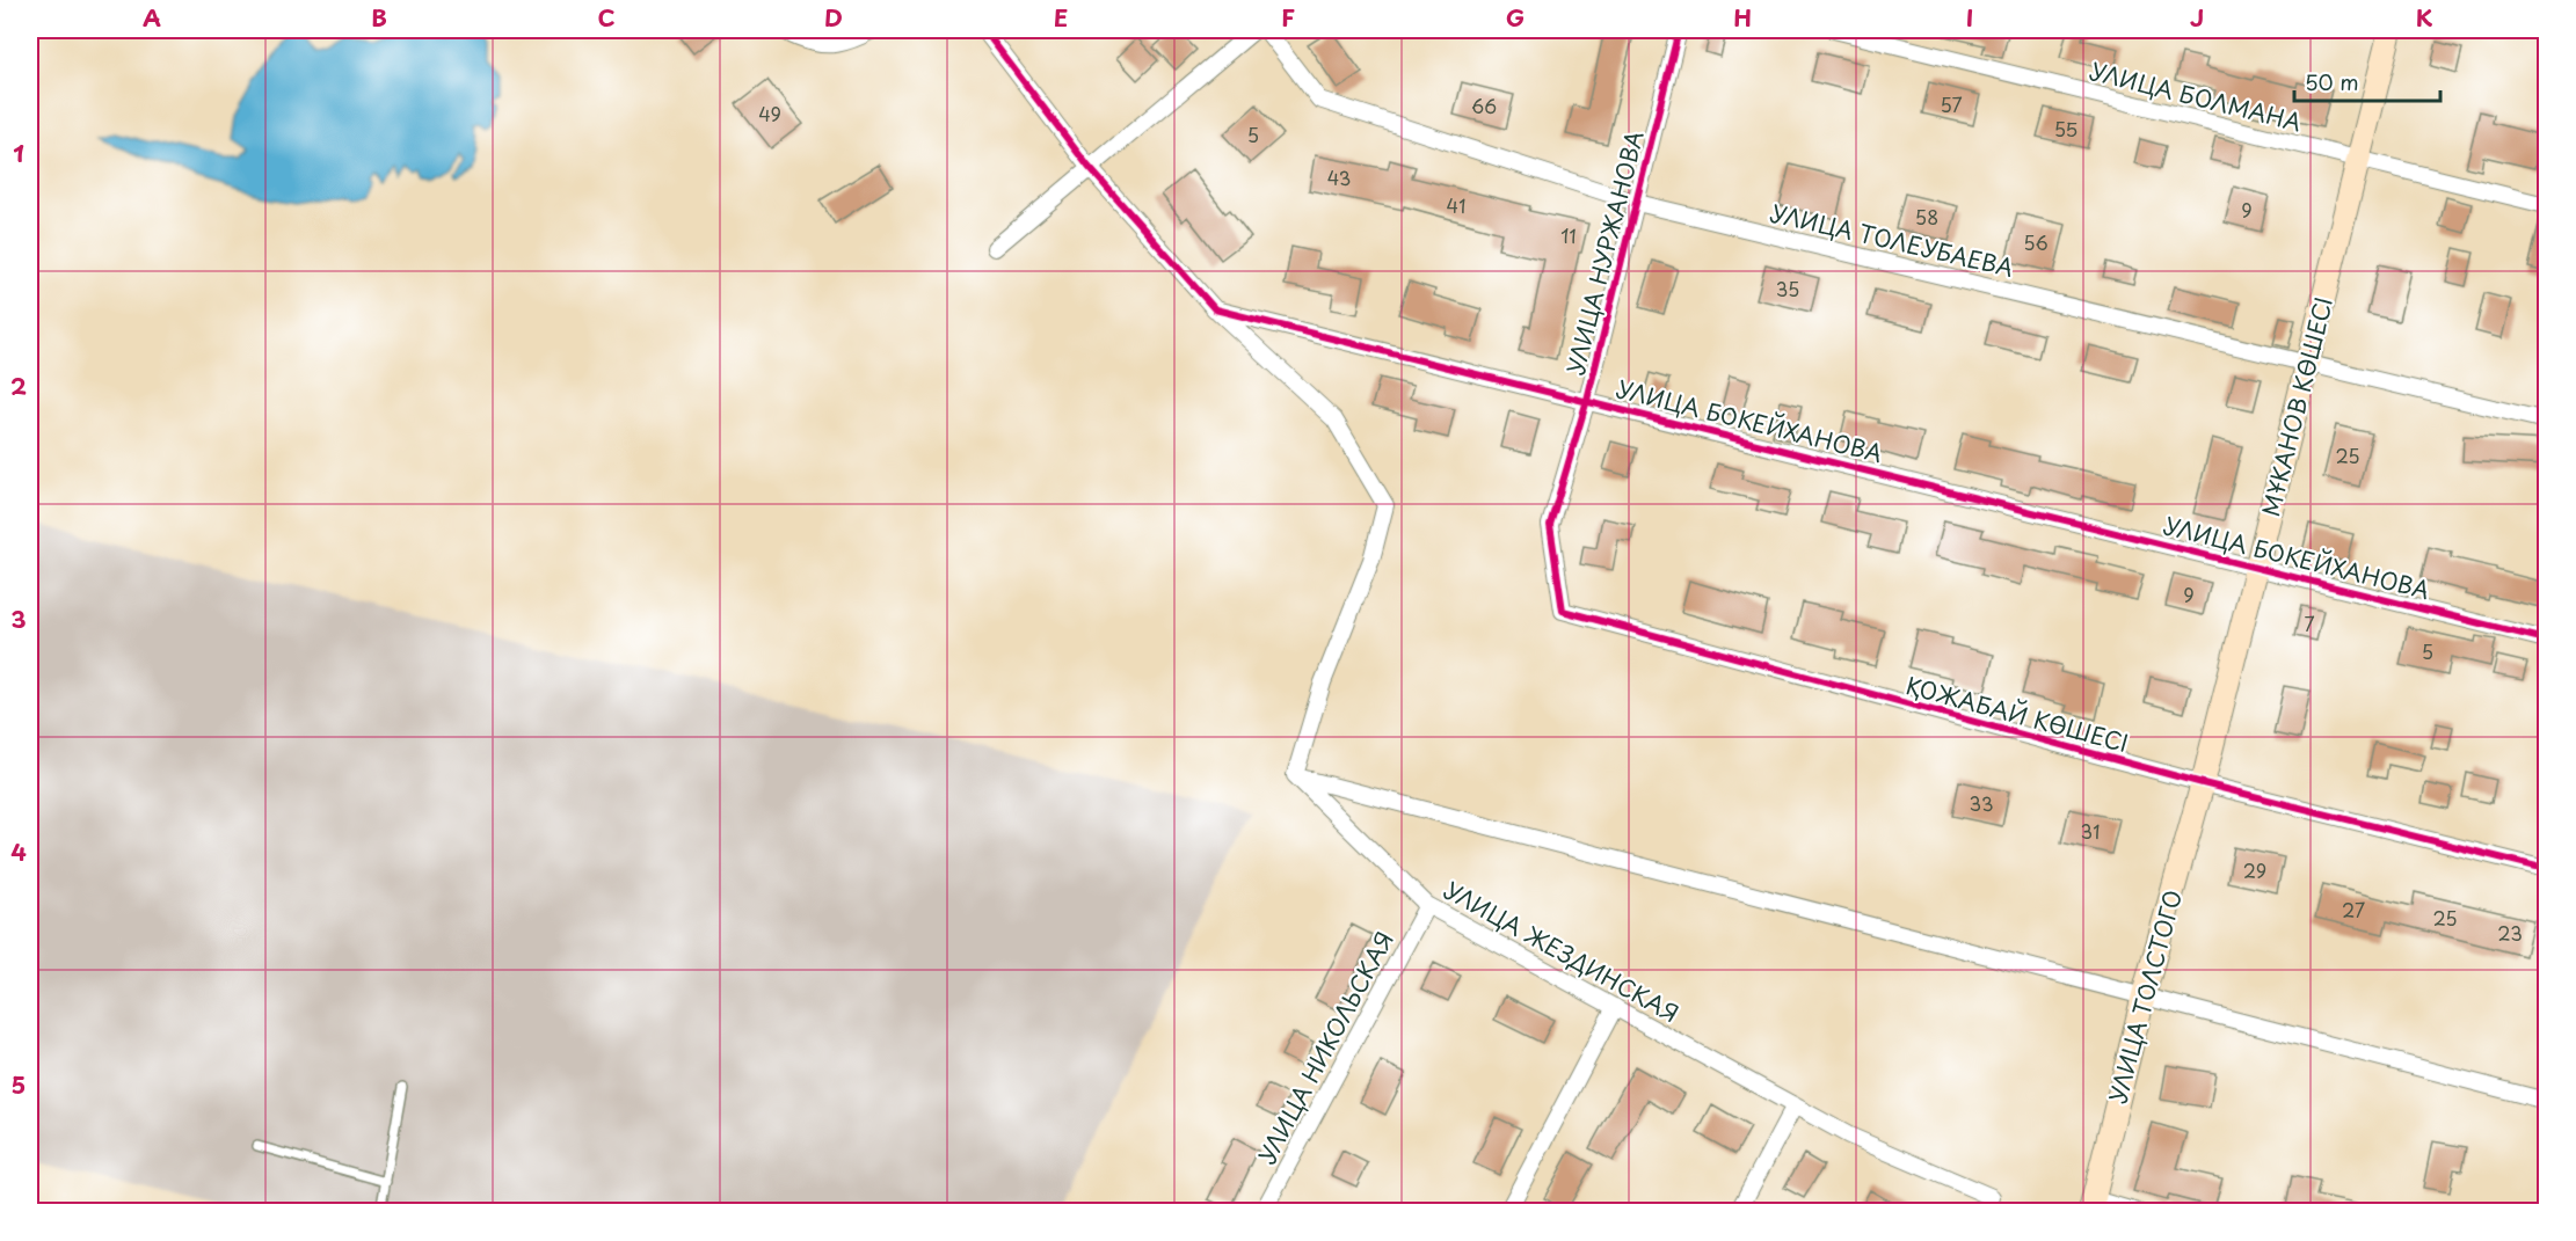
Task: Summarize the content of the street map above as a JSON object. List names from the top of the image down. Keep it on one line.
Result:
{"streets":{"street":["УЛИЦА БОЛМАНА","УЛИЦА ТОЛЕУБАЕВА","УЛИЦА НУРЖАНОВА","МҰКАНОВ КӨШЕСІ","УЛИЦА БОКЕЙХАНОВА","ҚОЖАБАЙ КӨШЕСІ","УЛИЦА ЖЕЗДИНСКАЯ","УЛИЦА ТОЛСТОГО","УЛИЦА НИКОЛЬСКАЯ"]},"crossings":[["УЛИЦА БОЛМАНА","МҰКАНОВ КӨШЕСІ"],["УЛИЦА ТОЛЕУБАЕВА","УЛИЦА НУРЖАНОВА"],["УЛИЦА ТОЛЕУБАЕВА","МҰКАНОВ КӨШЕСІ"],["УЛИЦА НУРЖАНОВА","УЛИЦА БОКЕЙХАНОВА"],["УЛИЦА НУРЖАНОВА","ҚОЖАБАЙ КӨШЕСІ"],["МҰКАНОВ КӨШЕСІ","УЛИЦА БОКЕЙХАНОВА"],["МҰКАНОВ КӨШЕСІ","ҚОЖАБАЙ КӨШЕСІ"],["МҰКАНОВ КӨШЕСІ","УЛИЦА ТОЛСТОГО"],["ҚОЖАБАЙ КӨШЕСІ","УЛИЦА ТОЛСТОГО"],["УЛИЦА ЖЕЗДИНСКАЯ","УЛИЦА НИКОЛЬСКАЯ"]],"house_numbers":["57","66","49","55","5","43","41","9","58","11","56","35","25","9","7","5","33","31","29","27","25","23"],"scale_bar":"50 m","grid":{"columns":["A","B","C","D","E","F","G","H","I","J","K"],"rows":["1","2","3","4","5"]}}
